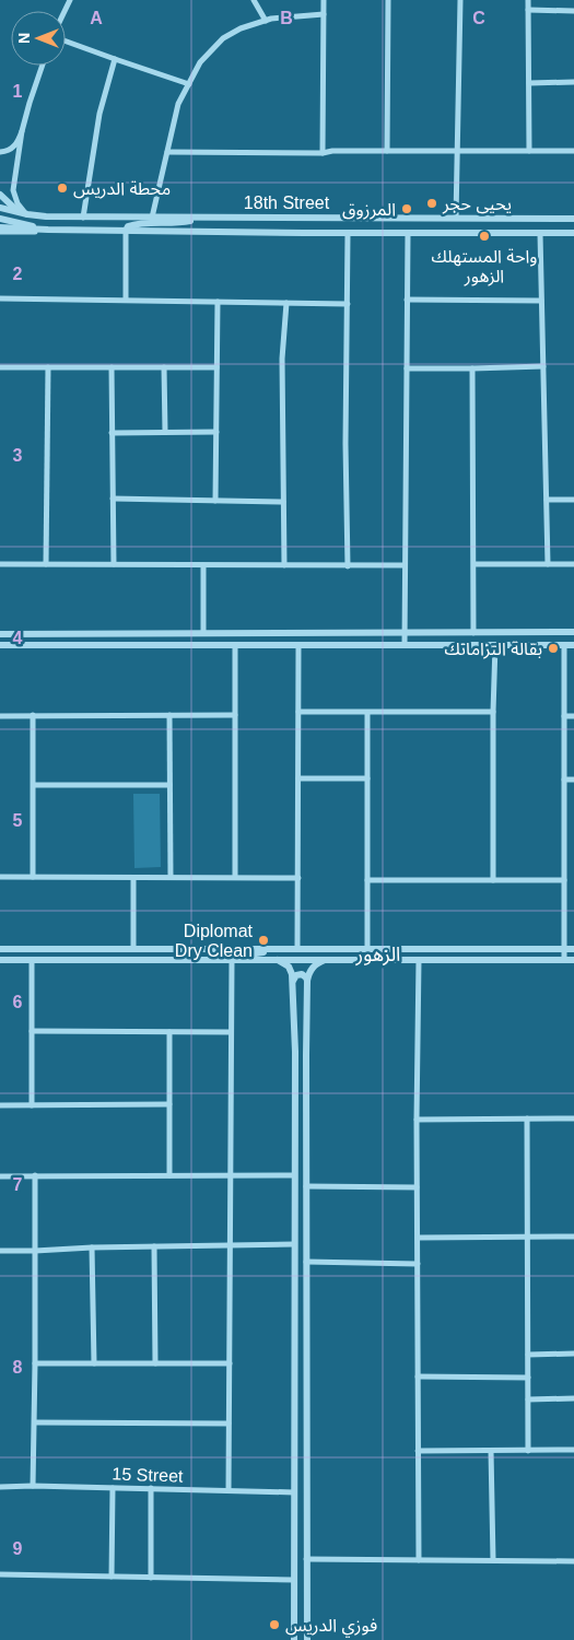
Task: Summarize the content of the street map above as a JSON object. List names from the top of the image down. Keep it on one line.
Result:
{"streets":{"street":["18th Street","15 Street"]},"districts":["الزهور"],"places":["محطة الدريس","يحيى حجر","المرزوق","واحة المستهلك الزهور","بقالة التزاماتك","Diplomat Dry Clean","فوزي الدريس"],"north":"left","grid":{"columns":["A","B","C"],"rows":["1","2","3","4","5","6","7","8","9"]}}
